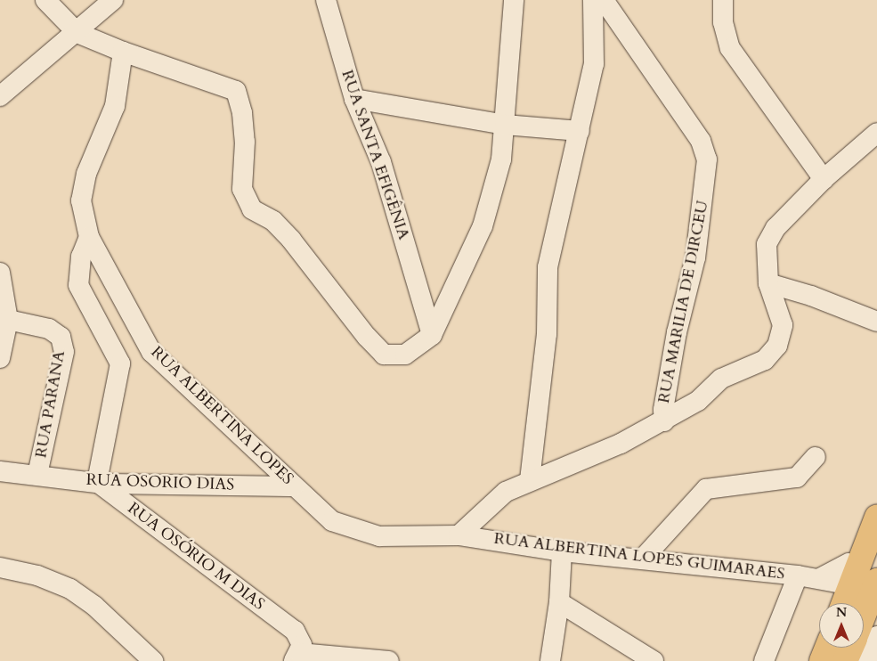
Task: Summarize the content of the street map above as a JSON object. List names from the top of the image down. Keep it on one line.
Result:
{"streets":{"street":["RUA SANTA EFIGÊNIA","RUA MARILIA DE DIRCEU","RUA PARANA","RUA ALBERTINA LOPES","RUA OSORIO DIAS","RUA OSÓRIO M DIAS","RUA ALBERTINA LOPES GUIMARAES"]},"crossings":[["RUA PARANA","RUA OSORIO DIAS"],["RUA ALBERTINA LOPES","RUA OSORIO DIAS"],["RUA ALBERTINA LOPES","RUA ALBERTINA LOPES GUIMARAES"],["RUA OSORIO DIAS","RUA OSÓRIO M DIAS"]],"north":"top"}
